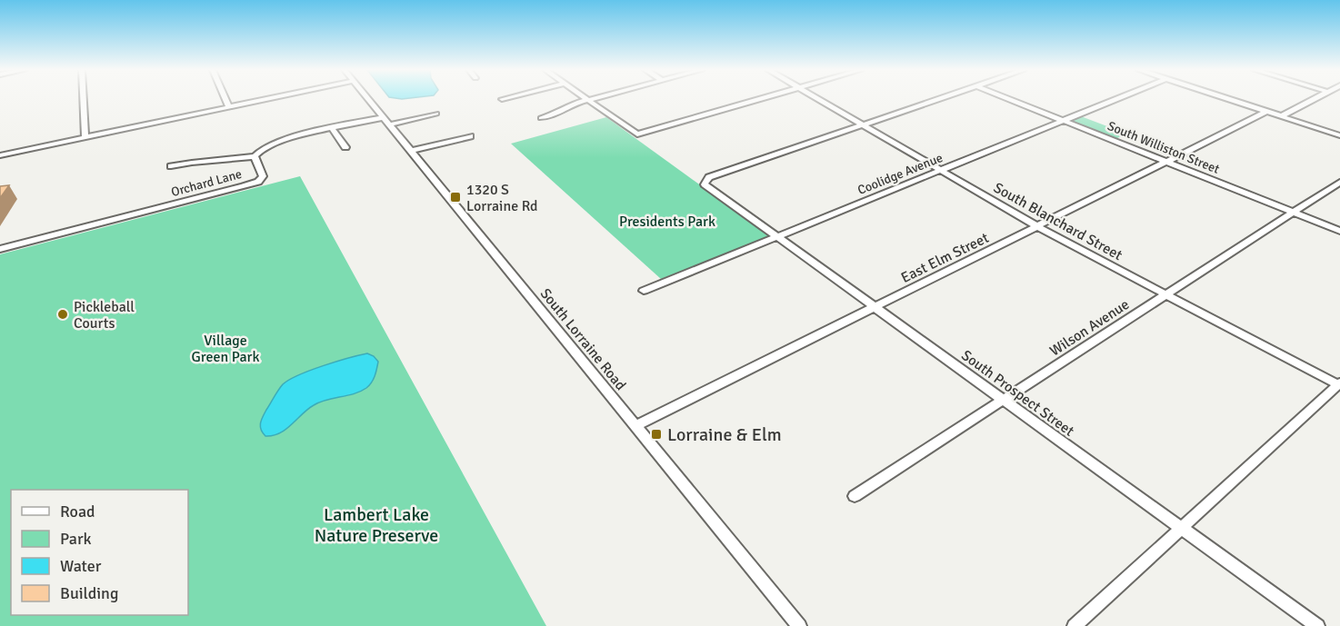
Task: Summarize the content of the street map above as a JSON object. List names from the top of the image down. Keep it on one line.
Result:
{"streets":{"street":["South Williston Street","Coolidge Avenue","Orchard Lane","South Blanchard Street","East Elm Street","Wilson Avenue","South Lorraine Road","South Prospect Street"]},"crossings":[["South Williston Street","Coolidge Avenue"],["South Williston Street","East Elm Street"],["South Williston Street","Wilson Avenue"],["Coolidge Avenue","South Blanchard Street"],["Coolidge Avenue","South Prospect Street"],["Orchard Lane","South Lorraine Road"],["South Blanchard Street","East Elm Street"],["South Blanchard Street","Wilson Avenue"],["South Blanchard Street","South Prospect Street"],["East Elm Street","South Lorraine Road"],["East Elm Street","South Prospect Street"],["Wilson Avenue","South Prospect Street"]],"parks":["Presidents Park","Village Green Park","Lambert Lake Nature Preserve"],"places":{"transit":["1320 S Lorraine Rd","Lorraine & Elm"],"other":["Pickleball Courts"]},"legend":["Road","Park","Water","Building"]}
